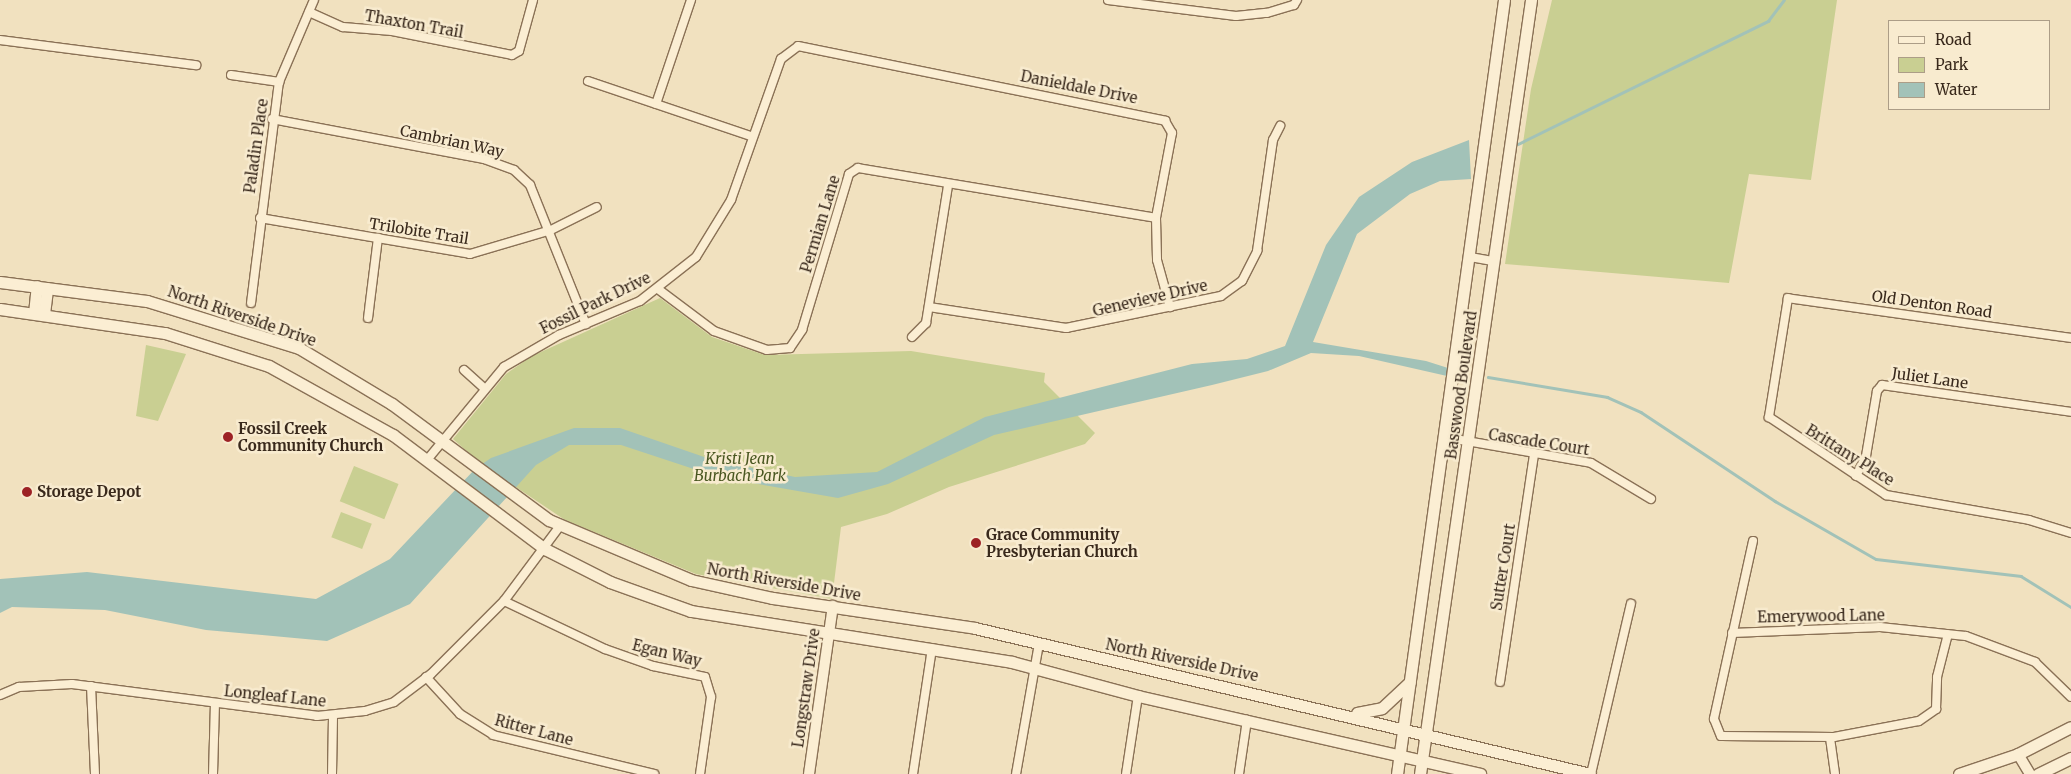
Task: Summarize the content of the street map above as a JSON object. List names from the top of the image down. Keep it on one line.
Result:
{"streets":{"main road":["North Riverside Drive","Basswood Boulevard"],"street":["Thaxton Trail","Danieldale Drive","Cambrian Way","Paladin Place","Permian Lane","Trilobite Trail","Genevieve Drive","Fossil Park Drive","Old Denton Road","Juliet Lane","Cascade Court","Brittany Place","Sutter Court","Emerywood Lane","Egan Way","Longstraw Drive","Longleaf Lane","Ritter Lane"]},"crossings":[["Thaxton Trail","Paladin Place"],["Danieldale Drive","Permian Lane"],["Danieldale Drive","Genevieve Drive"],["Danieldale Drive","Fossil Park Drive"],["Cambrian Way","Paladin Place"],["Cambrian Way","Trilobite Trail"],["Cambrian Way","Fossil Park Drive"],["Paladin Place","Trilobite Trail"],["Permian Lane","Fossil Park Drive"],["Fossil Park Drive","North Riverside Drive"],["Old Denton Road","Brittany Place"],["North Riverside Drive","Basswood Boulevard"],["North Riverside Drive","Longstraw Drive"],["North Riverside Drive","Longleaf Lane"],["Juliet Lane","Brittany Place"],["Basswood Boulevard","Cascade Court"],["Cascade Court","Sutter Court"],["Egan Way","Longleaf Lane"],["Longleaf Lane","Ritter Lane"]],"parks":["Kristi Jean Burbach Park"],"places":["Fossil Creek Community Church","Storage Depot","Grace Community Presbyterian Church"],"legend":["Road","Park","Water"]}
